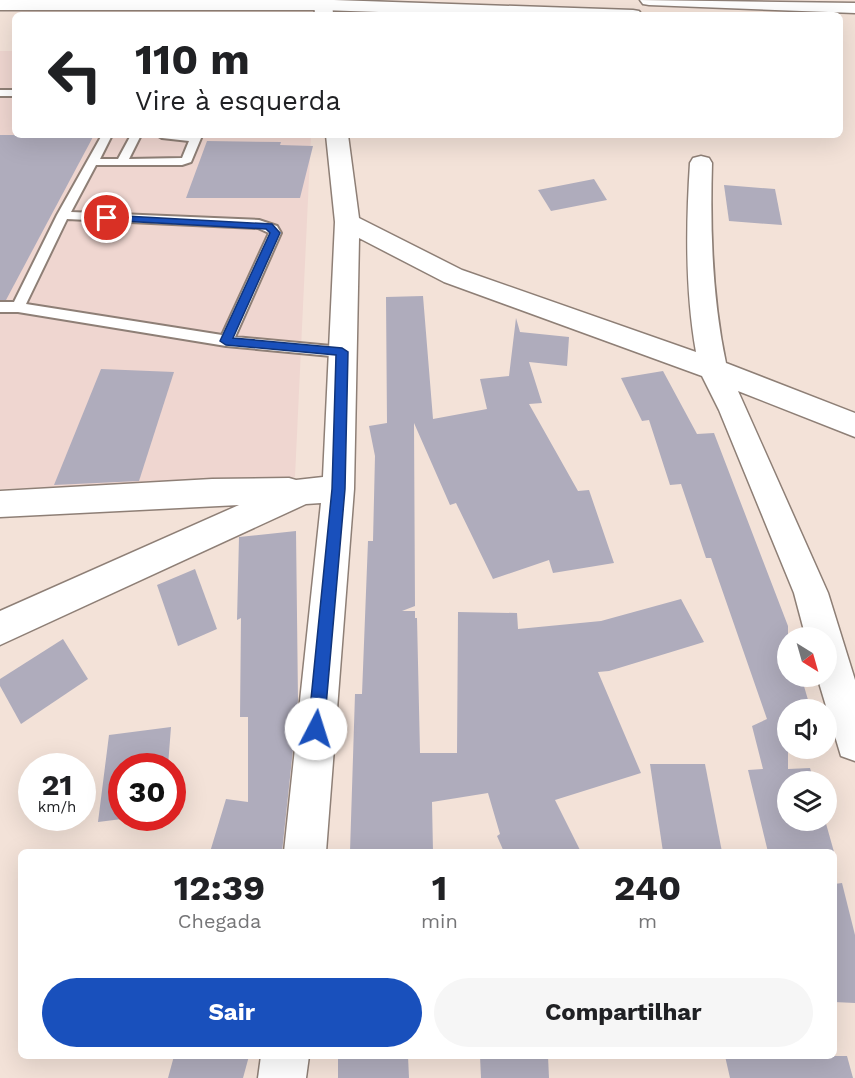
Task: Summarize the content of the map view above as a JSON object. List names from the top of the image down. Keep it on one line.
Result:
{"north":"bottom right","page":{"turn":["110 m","Vire à esquerda"],"speed":"21 km/h","limit":"30","eta":["12:39","Chegada","1","min","240","m"],"buttons":["Sair","Compartilhar"]}}
